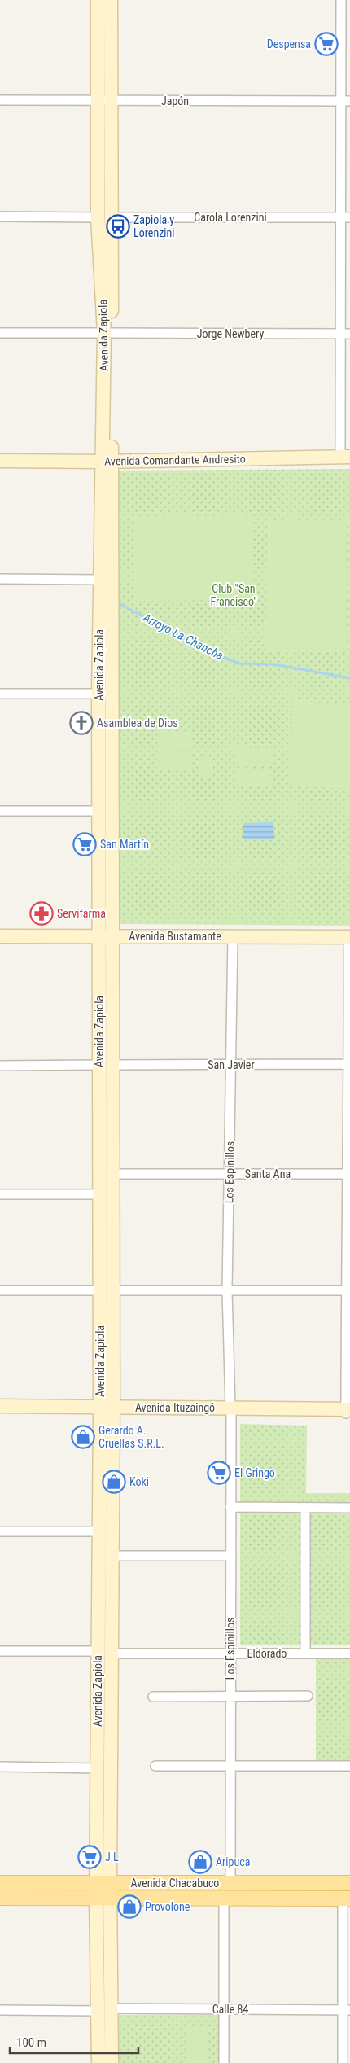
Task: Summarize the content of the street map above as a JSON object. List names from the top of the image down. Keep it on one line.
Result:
{"streets":{"main road":["Avenida Zapiola","Avenida Comandante Andresito","Avenida Bustamante","Avenida Ituzaingó","Avenida Chacabuco"],"street":["Japón","Carola Lorenzini","Jorge Newbery","San Javier","Los Espinillos","Santa Ana","Eldorado","Calle 84"]},"crossings":[["Japón","Avenida Zapiola"],["Carola Lorenzini","Avenida Zapiola"],["Jorge Newbery","Avenida Zapiola"],["Avenida Zapiola","Avenida Comandante Andresito"],["Avenida Zapiola","Avenida Bustamante"],["Avenida Zapiola","San Javier"],["Avenida Zapiola","Santa Ana"],["Avenida Zapiola","Avenida Ituzaingó"],["Avenida Zapiola","Eldorado"],["Avenida Zapiola","Avenida Chacabuco"],["Avenida Zapiola","Calle 84"],["Avenida Bustamante","Los Espinillos"],["San Javier","Los Espinillos"],["Los Espinillos","Santa Ana"],["Los Espinillos","Avenida Ituzaingó"],["Los Espinillos","Eldorado"],["Los Espinillos","Avenida Chacabuco"]],"water":["Arroyo La Chancha"],"parks":["Club \"San Francisco\""],"places":{"supermarket":["Despensa","San Martín","El Gringo","J L"],"bus stop":["Zapiola y Lorenzini"],"church":["Asamblea de Dios"],"pharmacy":["Servifarma"],"shop":["Gerardo A. Cruellas S.R.L.","Koki","Aripuca","Provolone"]},"scale_bar":"100 m"}
